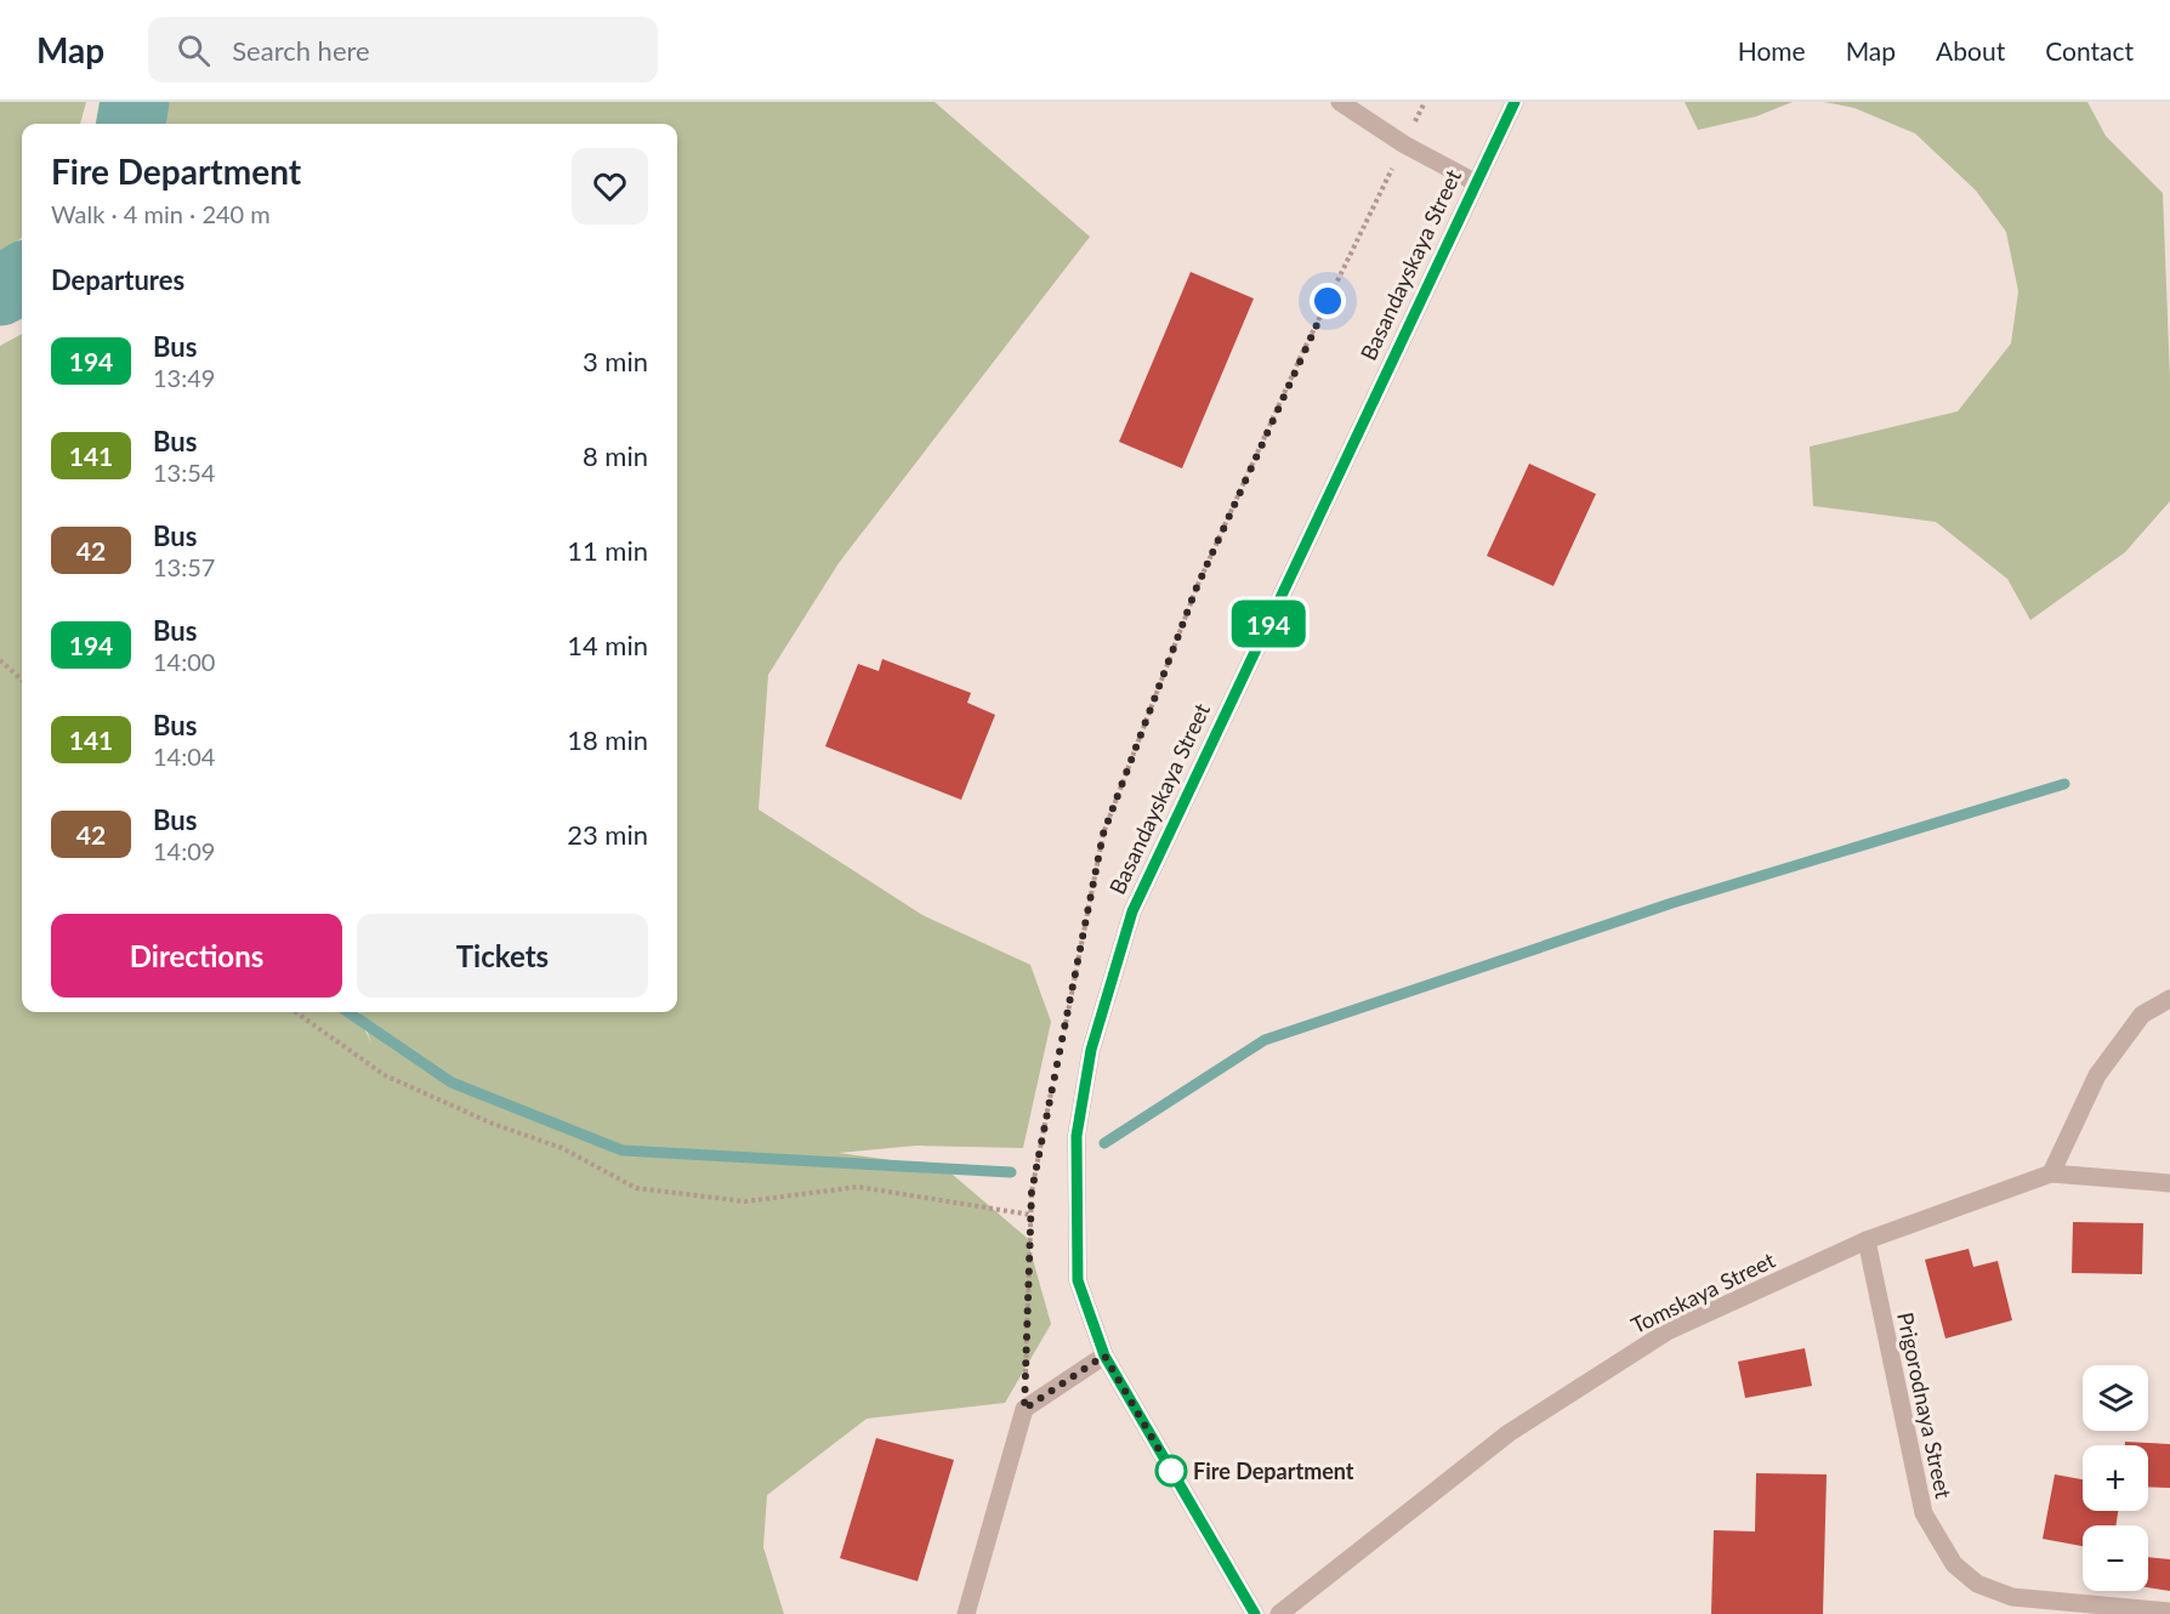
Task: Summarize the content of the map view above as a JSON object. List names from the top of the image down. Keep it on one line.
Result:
{"streets":{"street":["Basandayskaya Street","Tomskaya Street","Prigorodnaya Street"]},"crossings":[["Tomskaya Street","Prigorodnaya Street"]],"places":["Fire Department"],"lines":["bus line 194"],"page":{"header":"Map","search":"Search here","nav":["Home","Map","About","Contact"],"on_map":"194","heading":[["Fire Department","Walk · 4 min · 240 m"],"Departures"],"list":[{"mark":"194","name":"Bus","note":"13:49","value":"3 min"},{"mark":"141","name":"Bus","note":"13:54","value":"8 min"},{"mark":"42","name":"Bus","note":"13:57","value":"11 min"},{"mark":"194","name":"Bus","note":"14:00","value":"14 min"},{"mark":"141","name":"Bus","note":"14:04","value":"18 min"},{"mark":"42","name":"Bus","note":"14:09","value":"23 min"}],"buttons":["Directions","Tickets"],"map_buttons":["+","−"]}}
